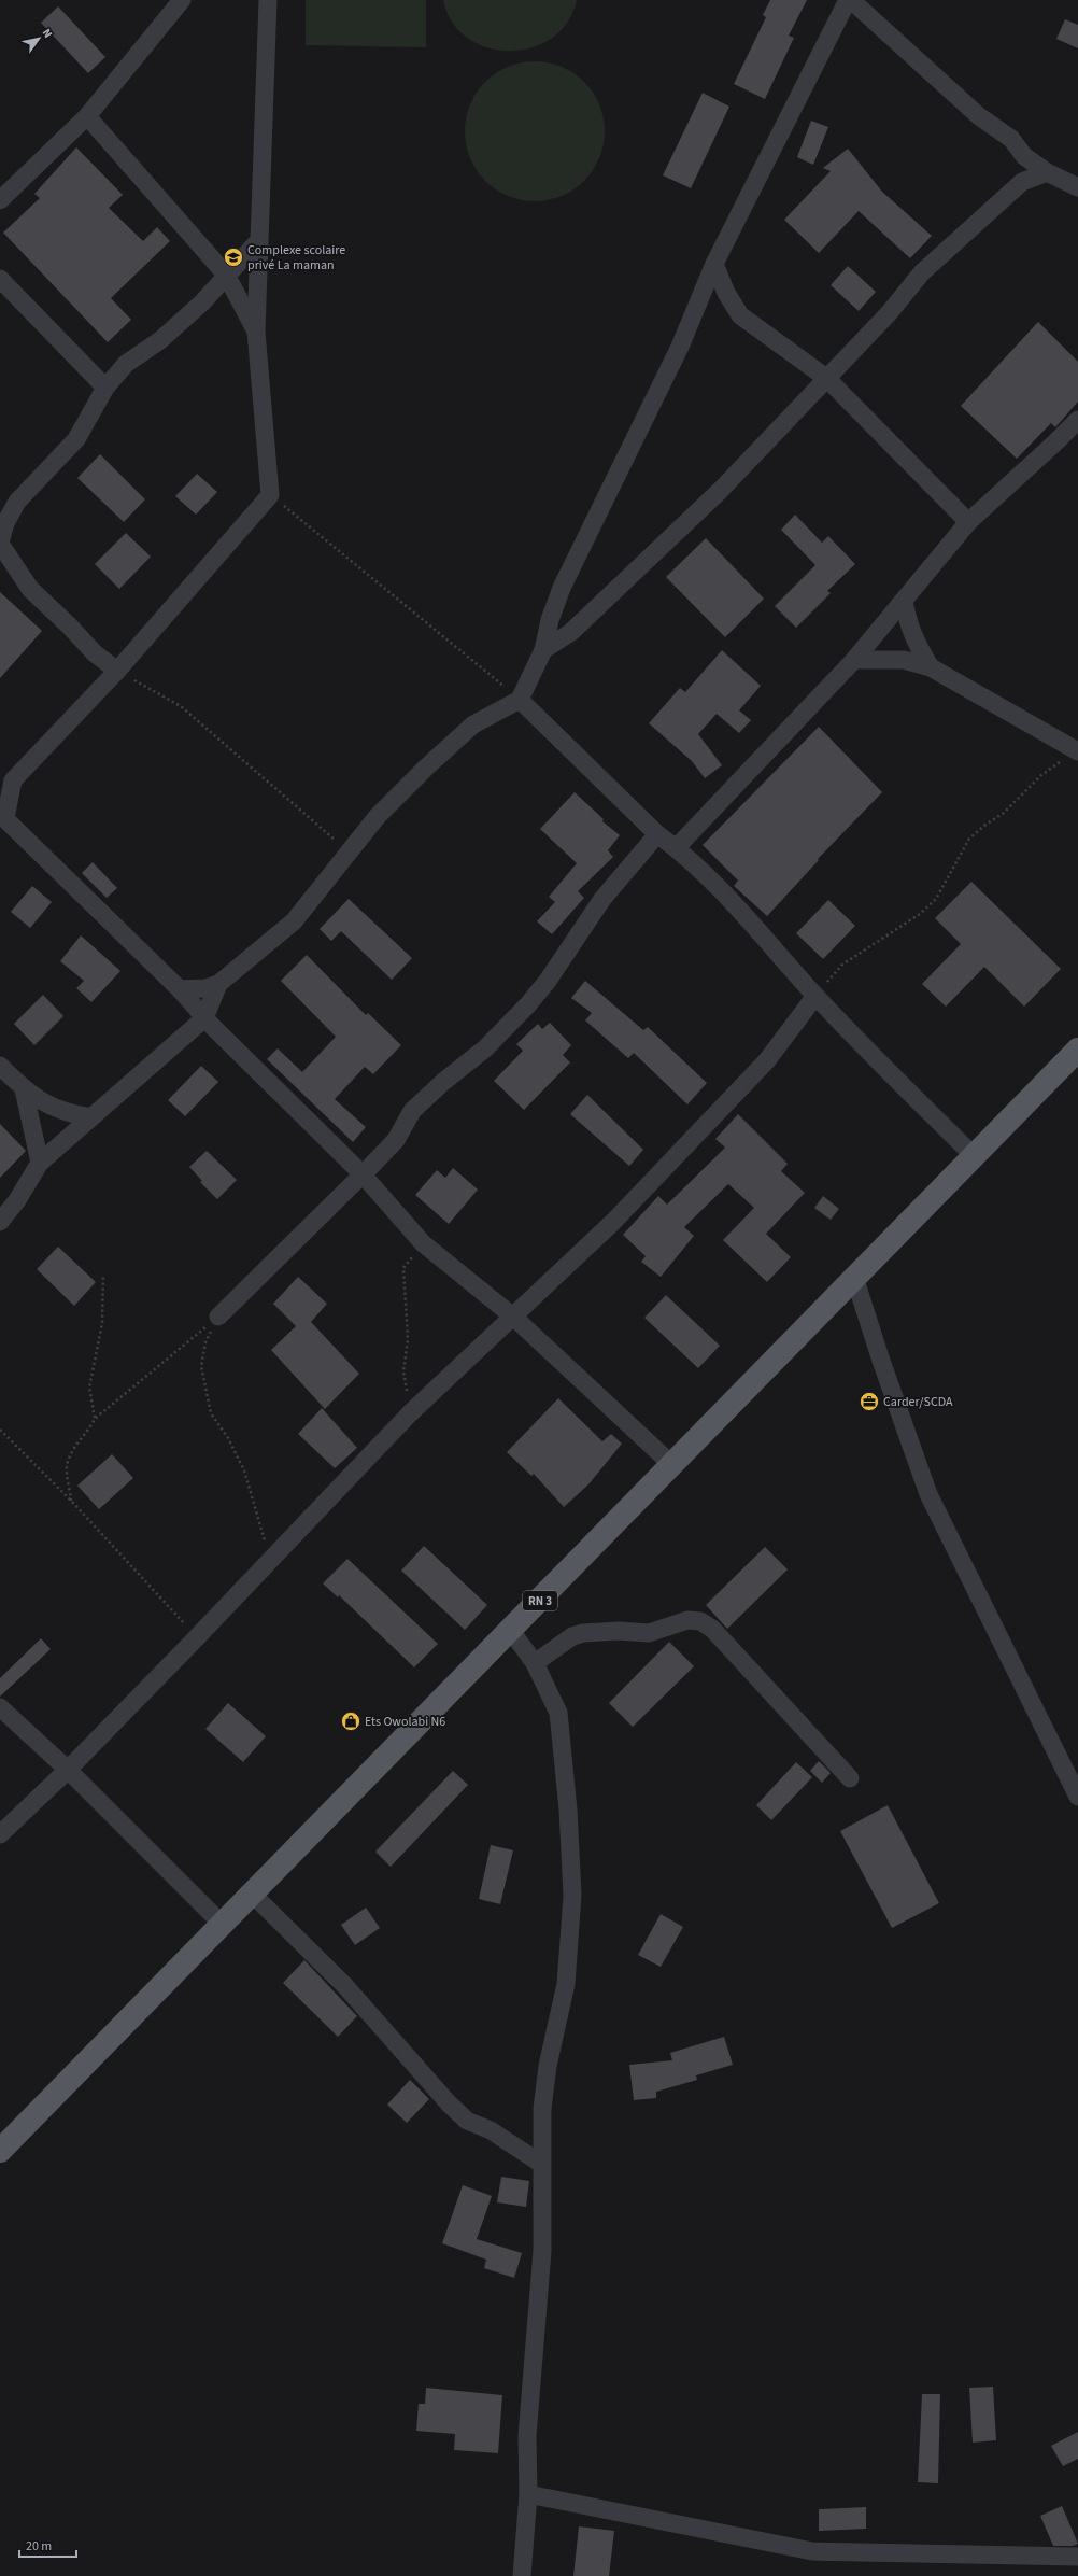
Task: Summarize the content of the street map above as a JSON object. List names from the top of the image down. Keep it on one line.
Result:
{"streets":{"main road":["RN 3"]},"places":{"school or university":["Complexe scolaire privé La maman"],"office":["Carder/SCDA"],"shop":["Ets Owolabi N6"]},"scale_bar":"20 m","north":"top right"}
